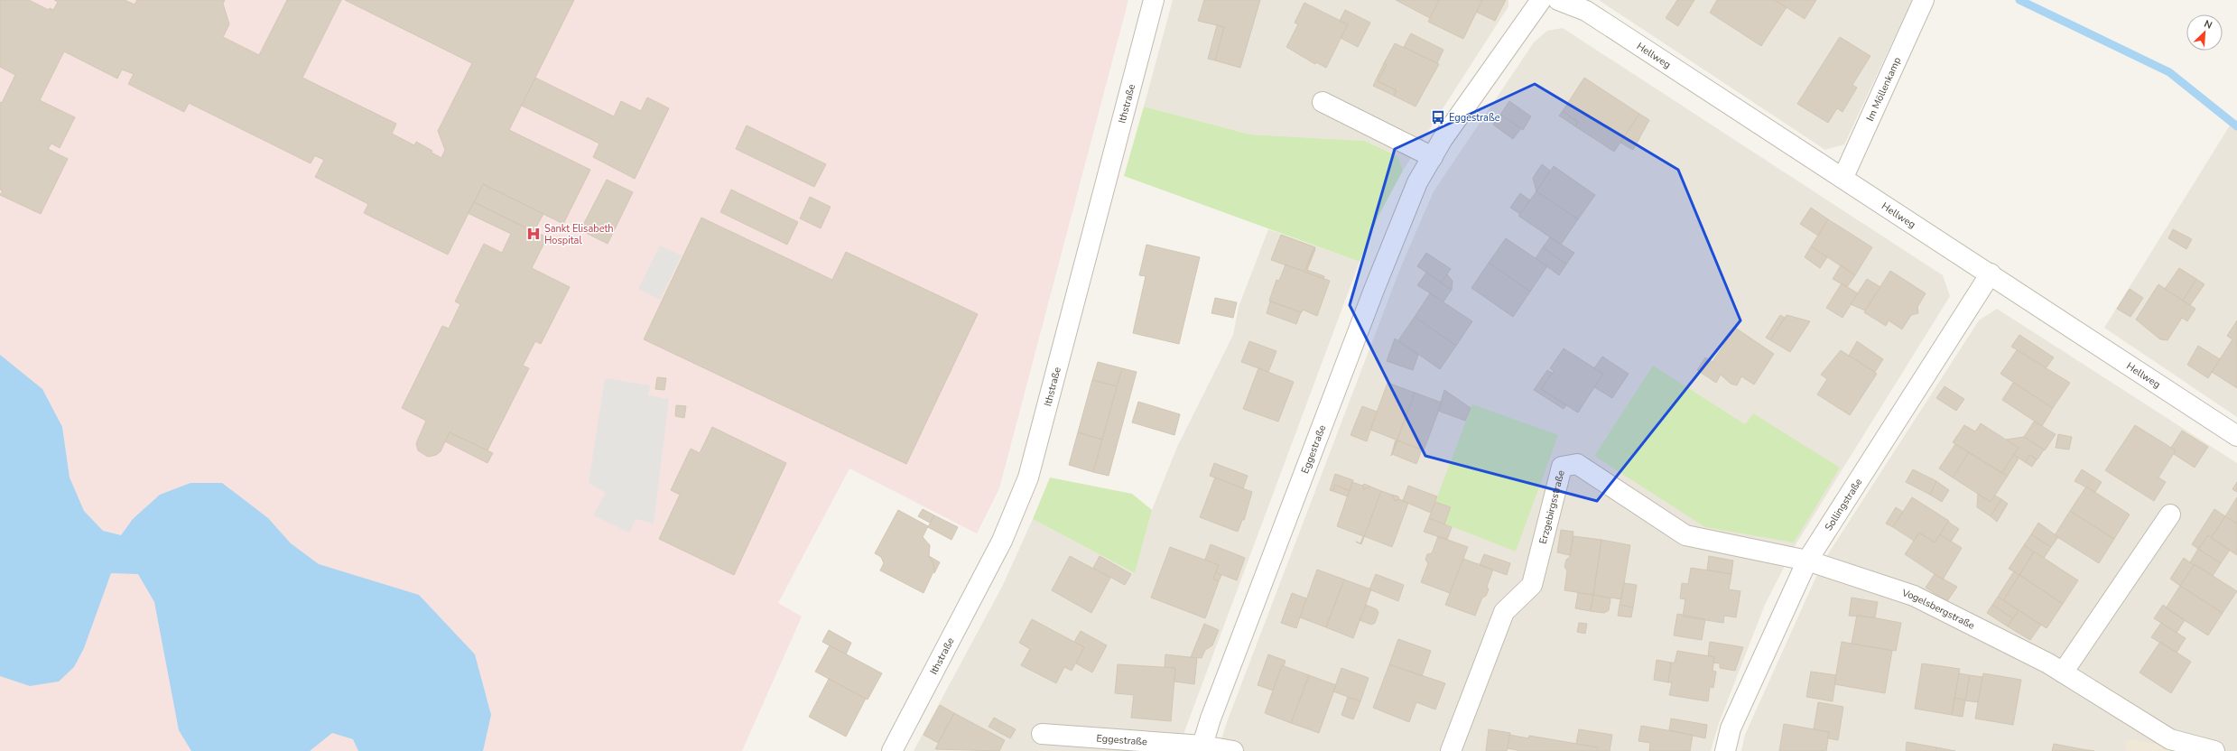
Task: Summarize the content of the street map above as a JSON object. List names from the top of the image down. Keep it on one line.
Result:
{"streets":{"street":["Hellweg","Im Möllenkamp","Ithstraße","Eggestraße","Sollingstraße","Erzgebirgsstraße","Vogelsbergstraße"]},"crossings":[["Hellweg","Im Möllenkamp"],["Hellweg","Sollingstraße"],["Sollingstraße","Erzgebirgsstraße"],["Sollingstraße","Vogelsbergstraße"],["Erzgebirgsstraße","Vogelsbergstraße"]],"places":{"bus stop":["Eggestraße"],"hospital":["Sankt Elisabeth Hospital"]},"north":"top right"}
